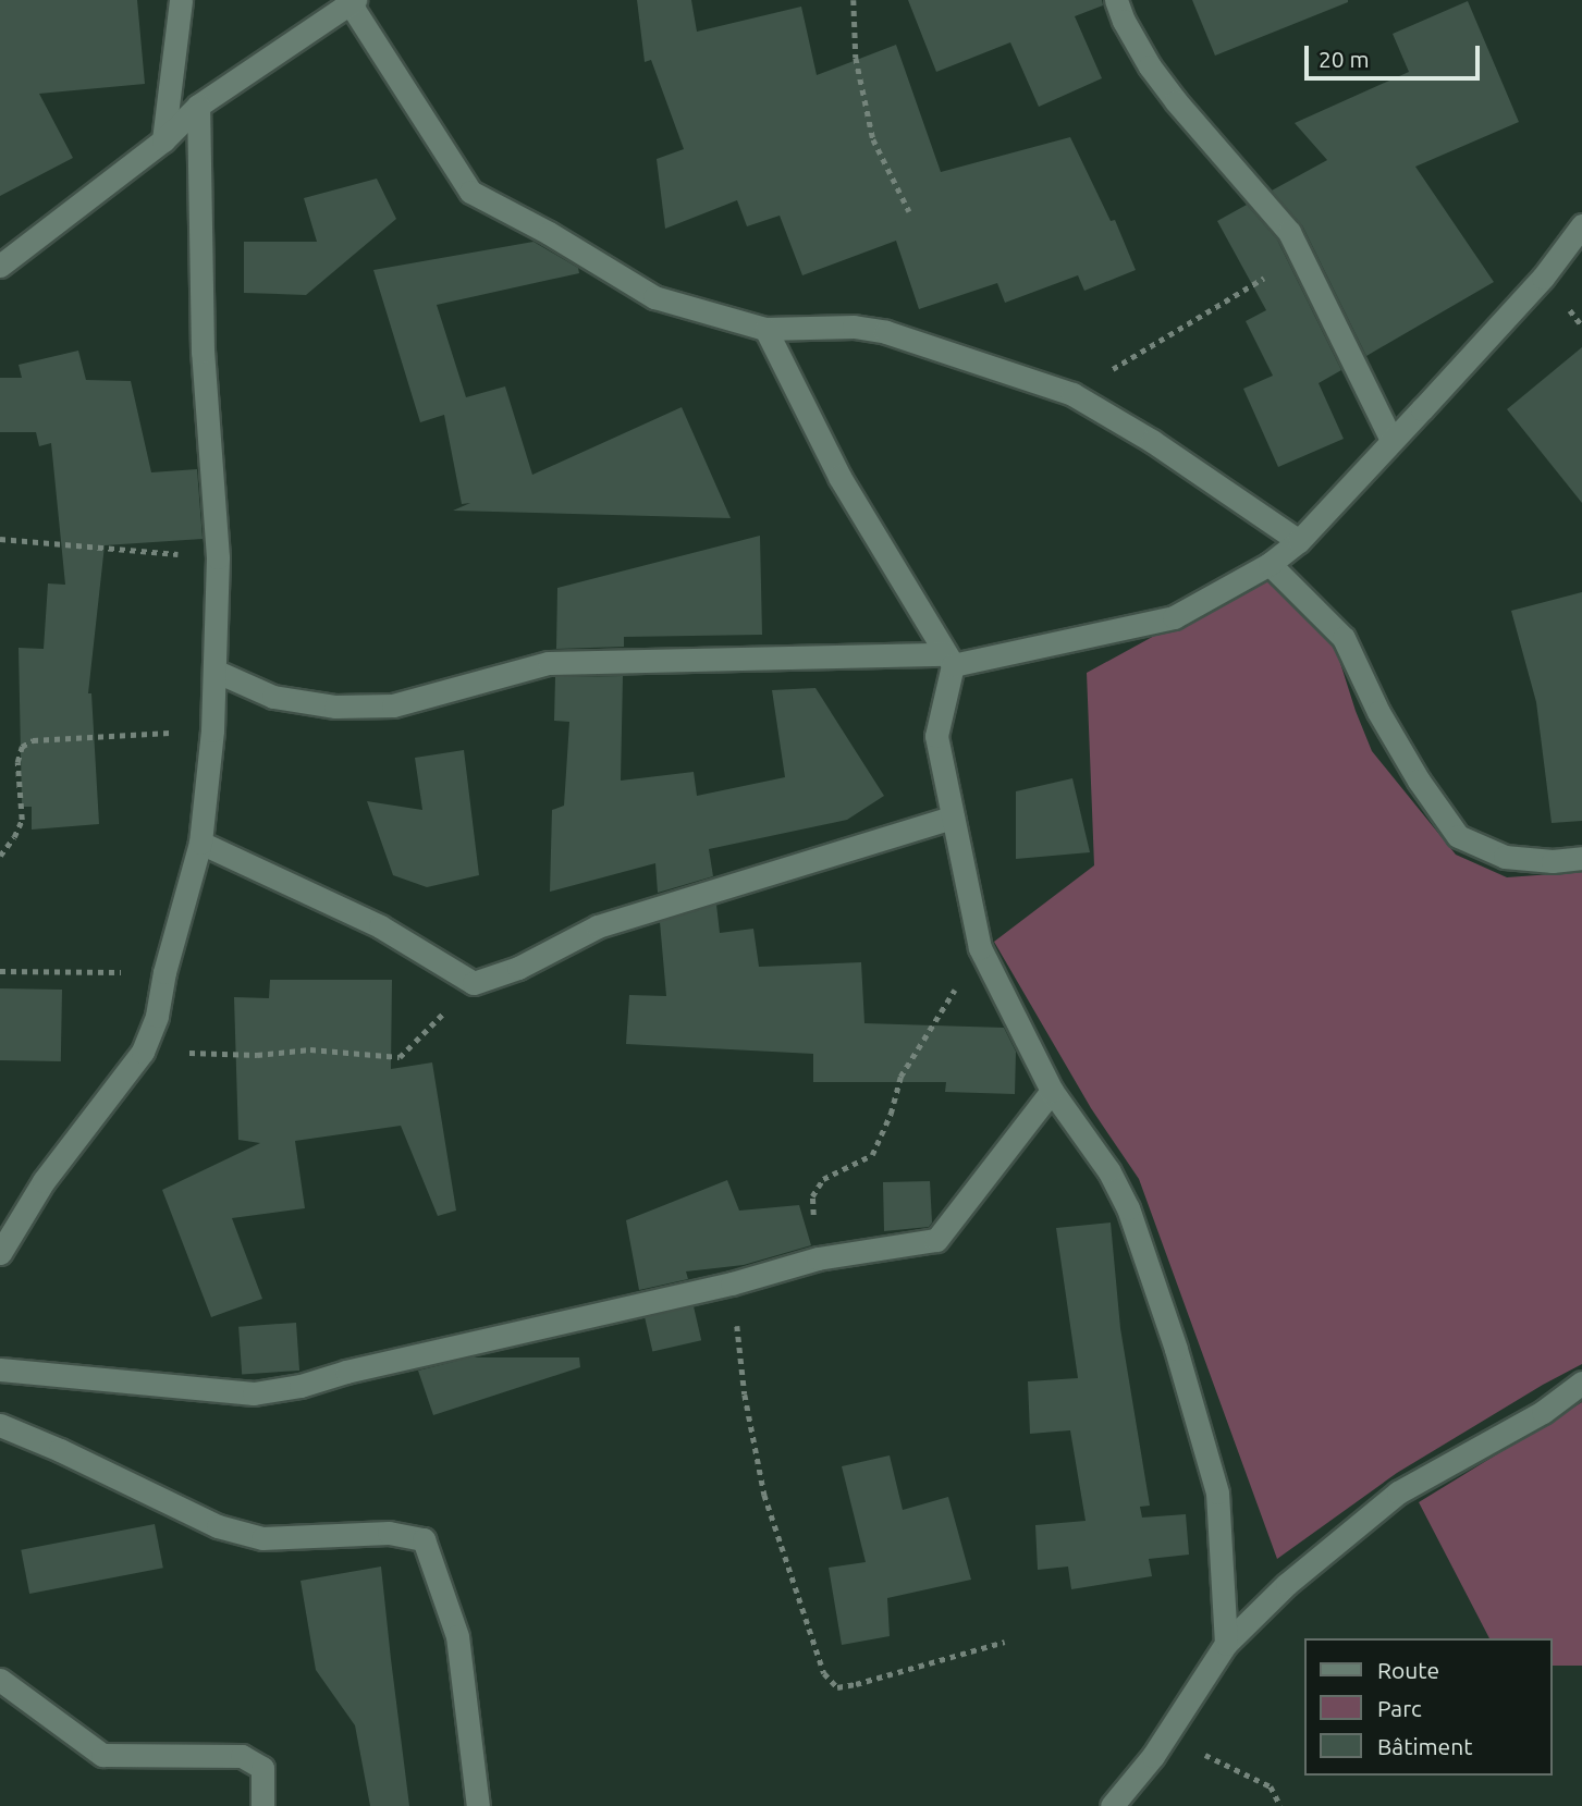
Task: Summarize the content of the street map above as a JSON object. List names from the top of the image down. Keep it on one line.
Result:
{"legend":["Route","Parc","Bâtiment"],"scale_bar":"20 m"}
